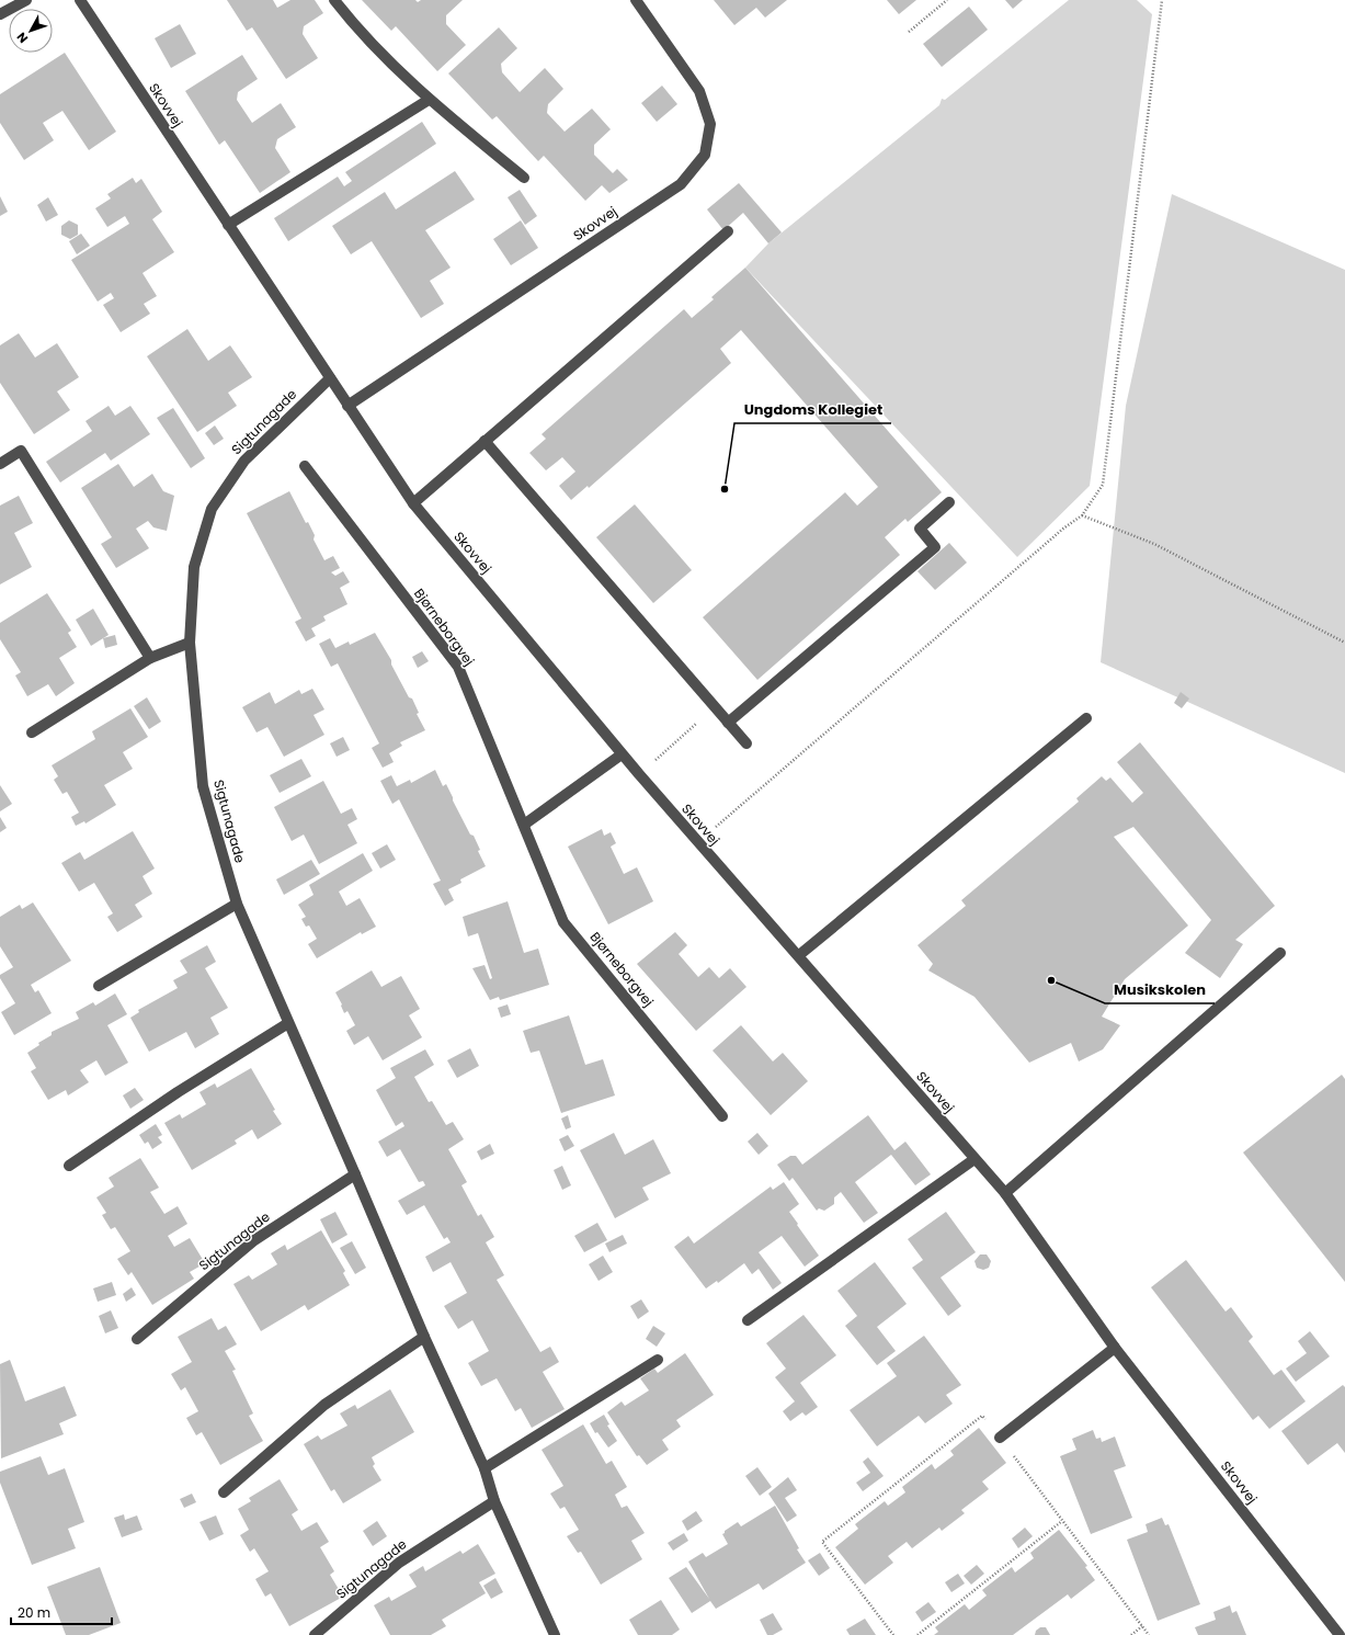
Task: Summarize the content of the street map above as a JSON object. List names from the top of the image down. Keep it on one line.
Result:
{"streets":{"street":["Skovvej","Sigtunagade","Bjørneborgvej"]},"crossings":[["Skovvej","Sigtunagade"]],"places":["Ungdoms Kollegiet","Musikskolen"],"scale_bar":"20 m","north":"bottom left"}
